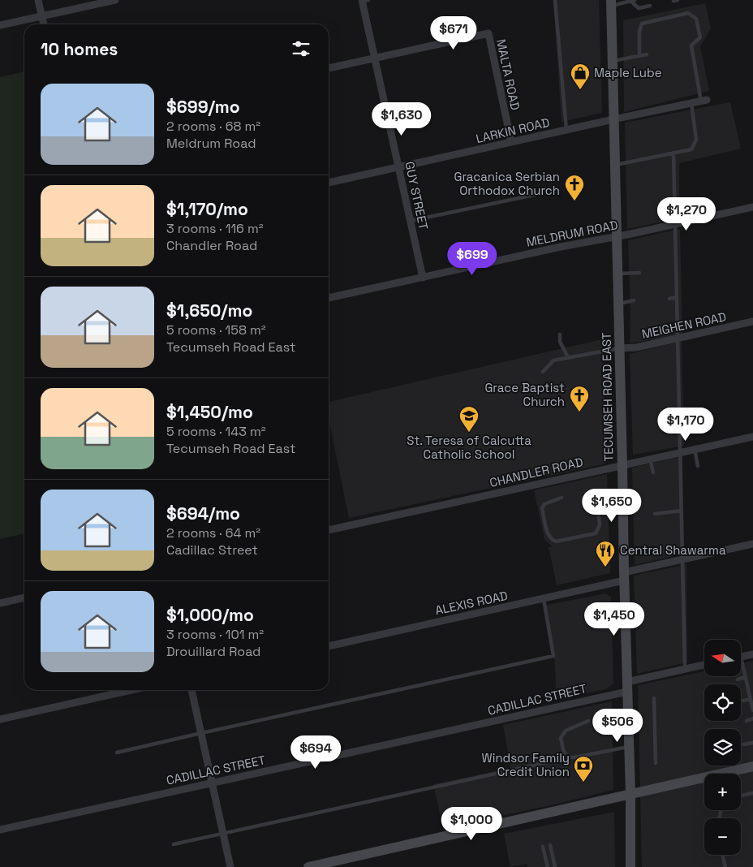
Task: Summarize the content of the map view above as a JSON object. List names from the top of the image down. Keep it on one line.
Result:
{"streets":{"main road":["TECUMSEH ROAD EAST"],"street":["MALTA ROAD","LARKIN ROAD","GUY STREET","MELDRUM ROAD","MEIGHEN ROAD","CHANDLER ROAD","ALEXIS ROAD","CADILLAC STREET"]},"crossings":[["MALTA ROAD","LARKIN ROAD"],["MALTA ROAD","GUY STREET"],["LARKIN ROAD","GUY STREET"],["LARKIN ROAD","TECUMSEH ROAD EAST"],["GUY STREET","MELDRUM ROAD"],["MELDRUM ROAD","TECUMSEH ROAD EAST"],["MEIGHEN ROAD","TECUMSEH ROAD EAST"],["TECUMSEH ROAD EAST","CHANDLER ROAD"],["TECUMSEH ROAD EAST","ALEXIS ROAD"],["TECUMSEH ROAD EAST","CADILLAC STREET"]],"places":{"shop":["Maple Lube"],"church":["Gracanica Serbian Orthodox Church","Grace Baptist Church"],"school or university":["St. Teresa of Calcutta Catholic School"],"restaurant":["Central Shawarma"],"bank":["Windsor Family Credit Union"]},"north":"left","page":{"price":["$671","$1,630","$1,270","$699","$1,170","$1,650","$1,450","$506","$694","$1,000"],"heading":"10 homes","list":[{"name":"$699/mo","note":"2 rooms · 68 m² · Meldrum Road"},{"name":"$1,170/mo","note":"3 rooms · 116 m² · Chandler Road"},{"name":"$1,650/mo","note":"5 rooms · 158 m² · Tecumseh Road East"},{"name":"$1,450/mo","note":"5 rooms · 143 m² · Tecumseh Road East"},{"name":"$694/mo","note":"2 rooms · 64 m² · Cadillac Street"},{"name":"$1,000/mo","note":"3 rooms · 101 m² · Drouillard Road"}],"map_buttons":["+","−"]}}
